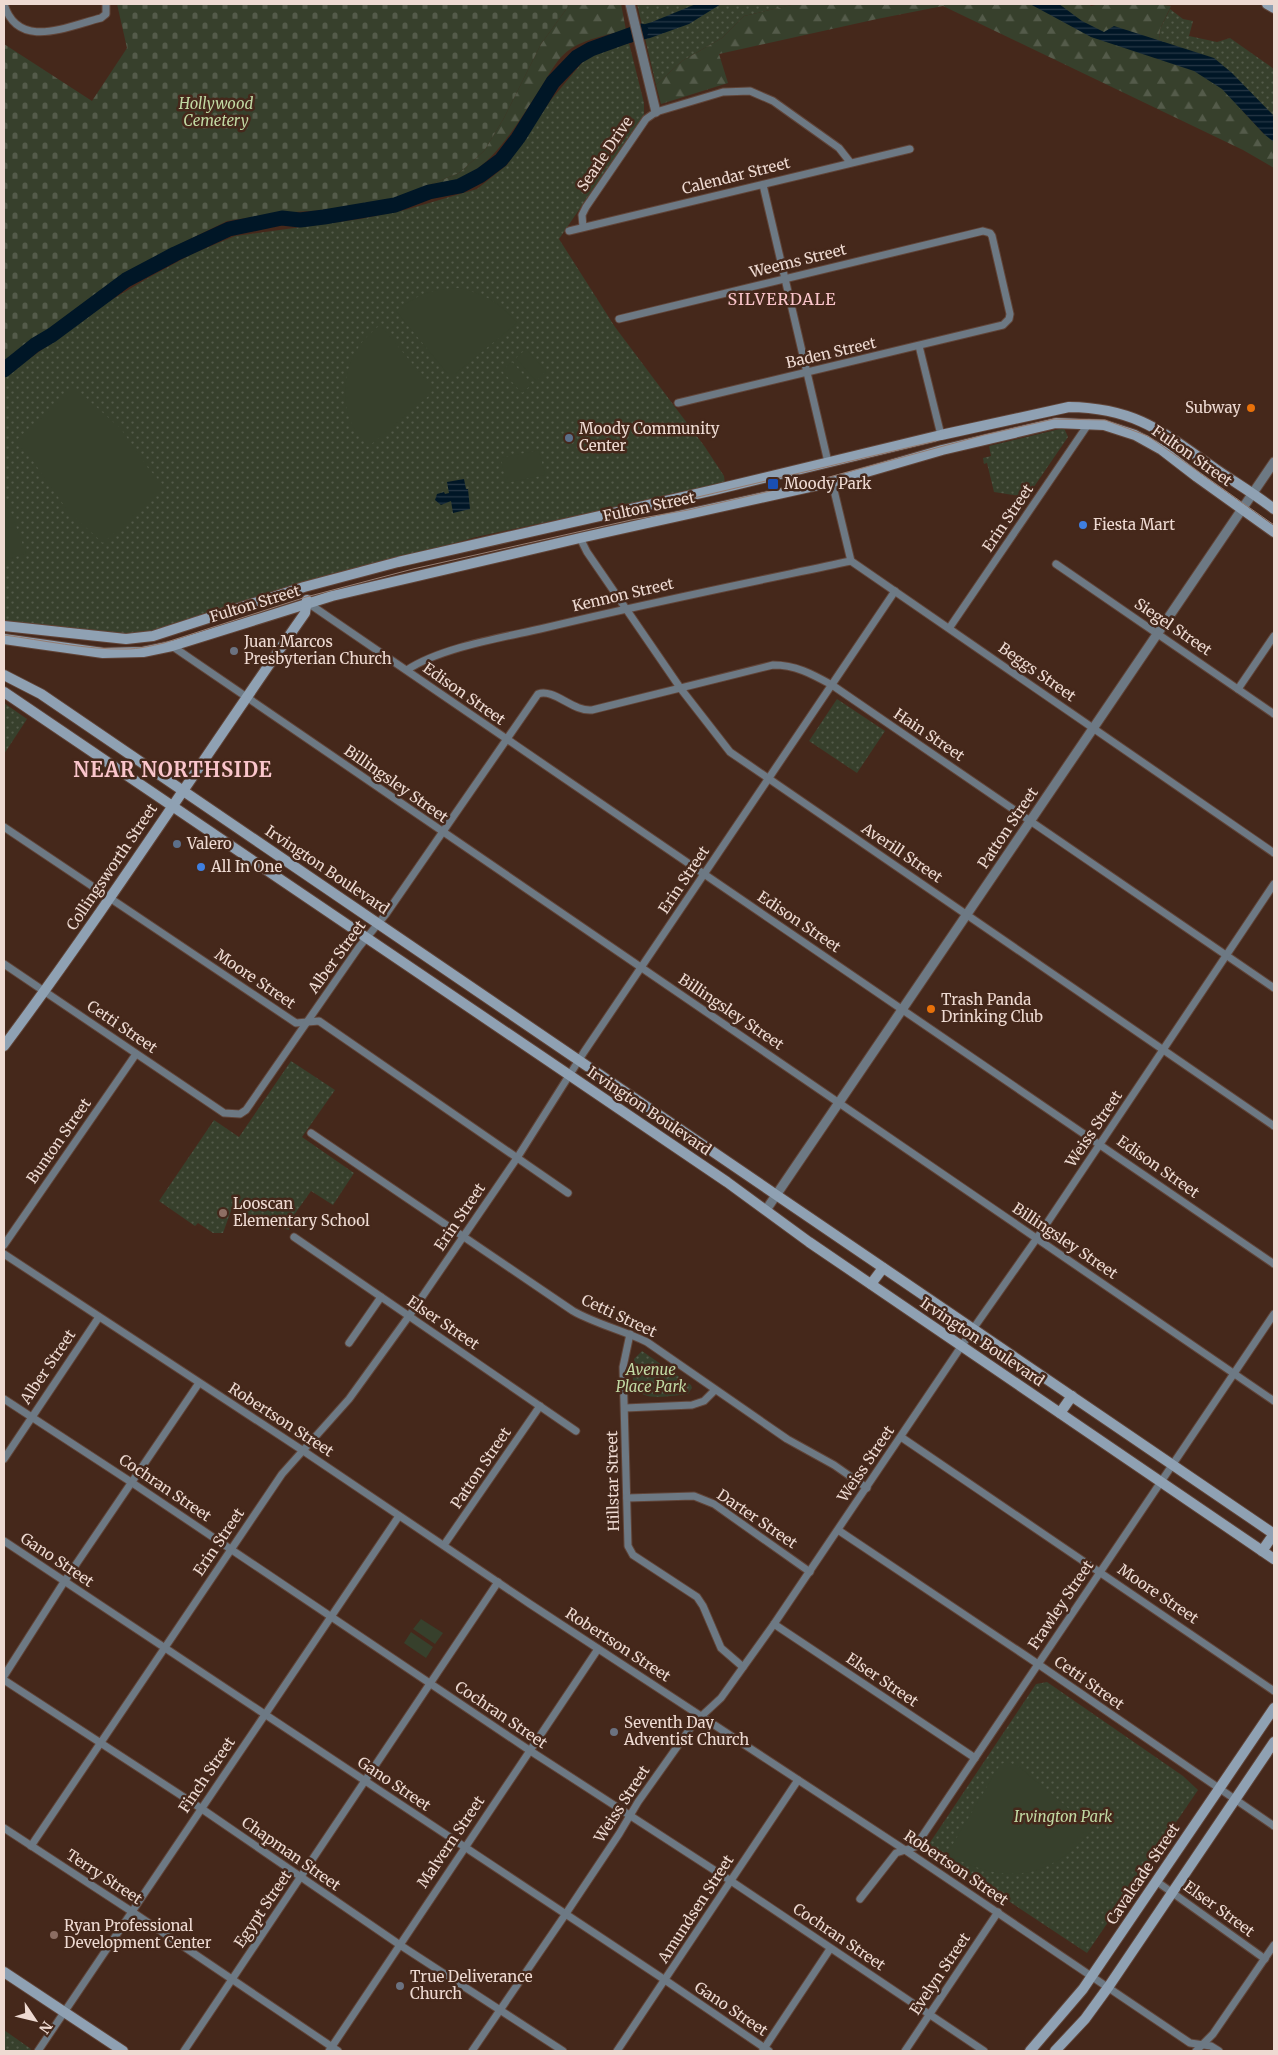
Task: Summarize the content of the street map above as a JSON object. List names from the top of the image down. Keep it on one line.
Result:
{"streets":{"main road":["Fulton Street","Collingsworth Street","Irvington Boulevard","Cavalcade Street"],"street":["Searle Drive","Calendar Street","Weems Street","Baden Street","Erin Street","Kennon Street","Siegel Street","Beggs Street","Edison Street","Hain Street","Billingsley Street","Patton Street","Averill Street","Alber Street","Moore Street","Cetti Street","Weiss Street","Bunton Street","Elser Street","Robertson Street","Hillstar Street","Cochran Street","Darter Street","Gano Street","Frawley Street","Finch Street","Malvern Street","Chapman Street","Terry Street","Egypt Street","Amundsen Street","Evelyn Street"]},"crossings":[["Searle Drive","Calendar Street"],["Weems Street","Baden Street"],["Fulton Street","Erin Street"],["Fulton Street","Edison Street"],["Fulton Street","Billingsley Street"],["Fulton Street","Patton Street"],["Fulton Street","Averill Street"],["Fulton Street","Collingsworth Street"],["Erin Street","Beggs Street"],["Erin Street","Edison Street"],["Erin Street","Hain Street"],["Erin Street","Billingsley Street"],["Erin Street","Averill Street"],["Erin Street","Irvington Boulevard"],["Erin Street","Moore Street"],["Erin Street","Cetti Street"],["Erin Street","Elser Street"],["Erin Street","Robertson Street"],["Erin Street","Cochran Street"],["Erin Street","Gano Street"],["Erin Street","Chapman Street"],["Erin Street","Terry Street"],["Kennon Street","Beggs Street"],["Kennon Street","Edison Street"],["Kennon Street","Averill Street"],["Siegel Street","Patton Street"],["Beggs Street","Patton Street"],["Edison Street","Patton Street"],["Edison Street","Collingsworth Street"],["Edison Street","Alber Street"],["Edison Street","Weiss Street"],["Hain Street","Patton Street"],["Hain Street","Averill Street"],["Hain Street","Alber Street"],["Hain Street","Weiss Street"],["Billingsley Street","Patton Street"],["Billingsley Street","Collingsworth Street"],["Billingsley Street","Alber Street"],["Billingsley Street","Weiss Street"],["Billingsley Street","Frawley Street"],["Patton Street","Averill Street"],["Patton Street","Irvington Boulevard"],["Patton Street","Elser Street"],["Patton Street","Robertson Street"],["Averill Street","Weiss Street"],["Collingsworth Street","Irvington Boulevard"],["Collingsworth Street","Moore Street"],["Collingsworth Street","Cetti Street"],["Irvington Boulevard","Alber Street"],["Irvington Boulevard","Weiss Street"],["Irvington Boulevard","Frawley Street"],["Alber Street","Moore Street"],["Alber Street","Cetti Street"],["Alber Street","Robertson Street"],["Alber Street","Cochran Street"],["Moore Street","Weiss Street"],["Moore Street","Frawley Street"],["Cetti Street","Weiss Street"],["Cetti Street","Bunton Street"],["Cetti Street","Hillstar Street"],["Cetti Street","Frawley Street"],["Cetti Street","Cavalcade Street"],["Weiss Street","Elser Street"],["Weiss Street","Robertson Street"],["Weiss Street","Hillstar Street"],["Weiss Street","Cochran Street"],["Weiss Street","Darter Street"],["Weiss Street","Gano Street"],["Weiss Street","Chapman Street"],["Elser Street","Frawley Street"],["Elser Street","Cavalcade Street"],["Robertson Street","Frawley Street"],["Robertson Street","Finch Street"],["Robertson Street","Malvern Street"],["Robertson Street","Cavalcade Street"],["Robertson Street","Egypt Street"],["Robertson Street","Amundsen Street"],["Robertson Street","Evelyn Street"],["Hillstar Street","Darter Street"],["Cochran Street","Finch Street"],["Cochran Street","Malvern Street"],["Cochran Street","Egypt Street"],["Cochran Street","Amundsen Street"],["Cochran Street","Evelyn Street"],["Gano Street","Finch Street"],["Gano Street","Malvern Street"],["Gano Street","Egypt Street"],["Gano Street","Amundsen Street"],["Finch Street","Chapman Street"],["Finch Street","Terry Street"],["Malvern Street","Chapman Street"],["Malvern Street","Terry Street"],["Chapman Street","Egypt Street"],["Terry Street","Egypt Street"]],"districts":["SILVERDALE","NEAR NORTHSIDE"],"parks":["Hollywood Cemetery","Avenue Place Park","Irvington Park"],"places":{"other":["Subway","Moody Community Center","Fiesta Mart","Juan Marcos Presbyterian Church","Valero","All In One","Trash Panda Drinking Club","Looscan Elementary School","Seventh Day Adventist Church","Ryan Professional Development Center","True Deliverance Church"],"transit":["Moody Park"]},"north":"bottom right"}
